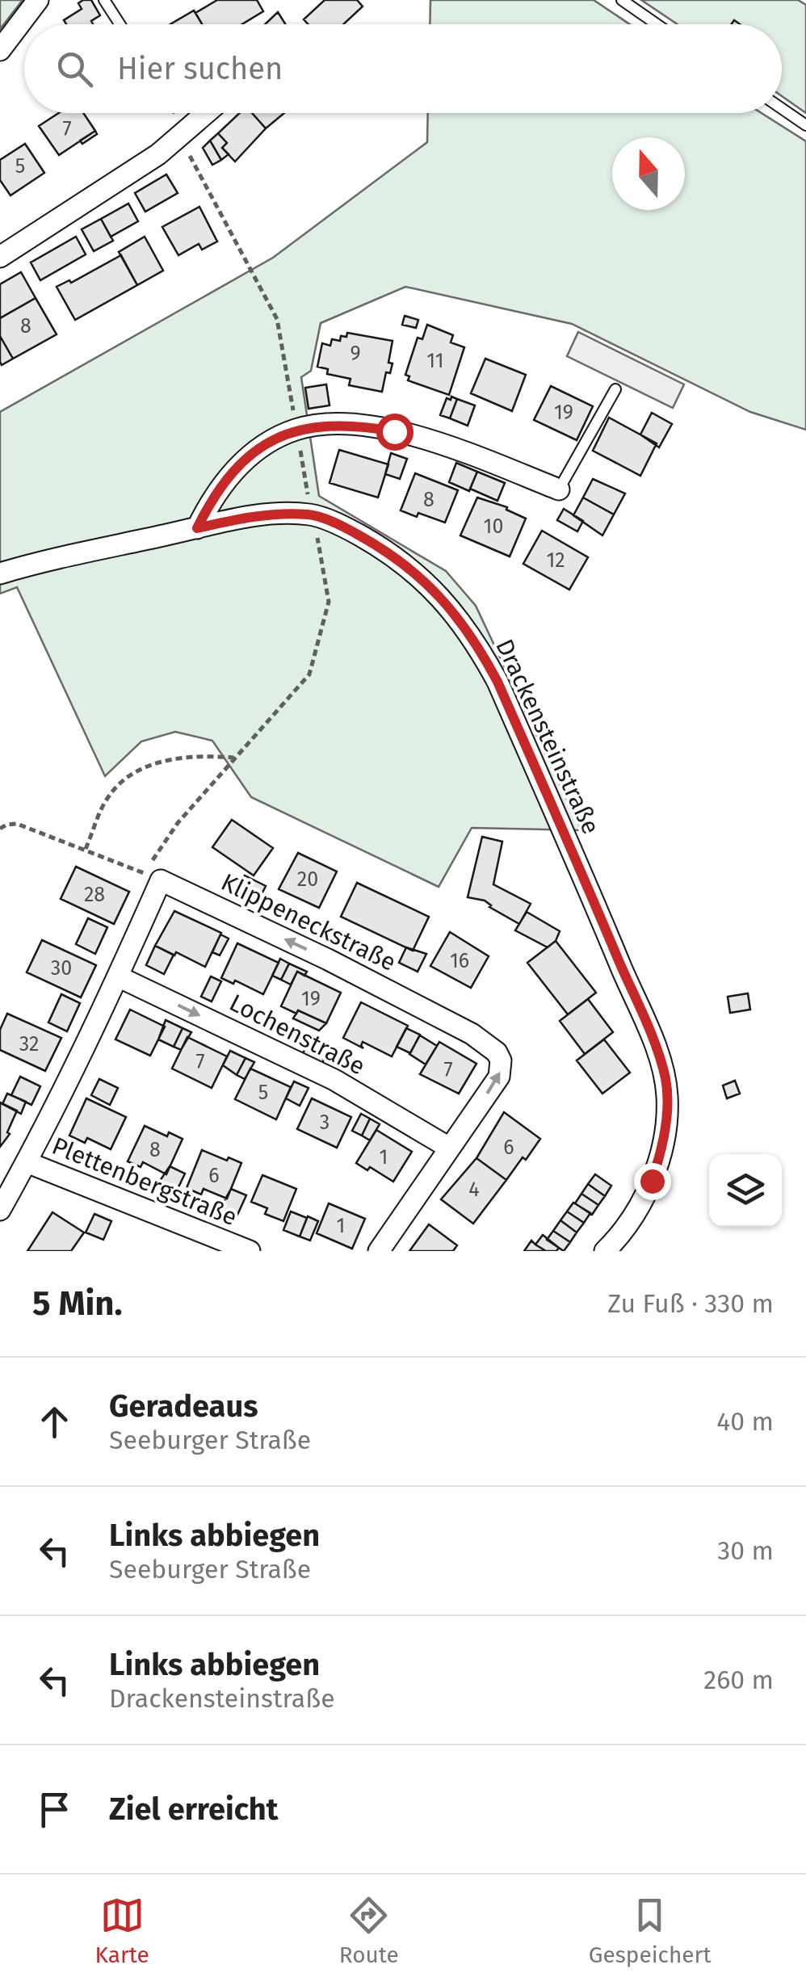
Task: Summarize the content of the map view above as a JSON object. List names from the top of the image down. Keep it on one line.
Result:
{"streets":{"street":["Drackensteinstraße","Klippeneckstraße","Lochenstraße","Plettenbergstraße"]},"crossings":[["Klippeneckstraße","Lochenstraße"]],"one_way":["Klippeneckstraße","Lochenstraße"],"house_numbers":["7","5","8","9","11","19","8","10","12","20","28","16","30","19","32","7","7","5","3","6","8","1","6","4","1"],"north":"top","page":{"search":"Hier suchen","heading":["5 Min.","Zu Fuß · 330 m"],"list":[["Geradeaus","Seeburger Straße","40 m"],["Links abbiegen","Seeburger Straße","30 m"],["Links abbiegen","Drackensteinstraße","260 m"],"Ziel erreicht"],"nav":["Karte","Route","Gespeichert"]}}
